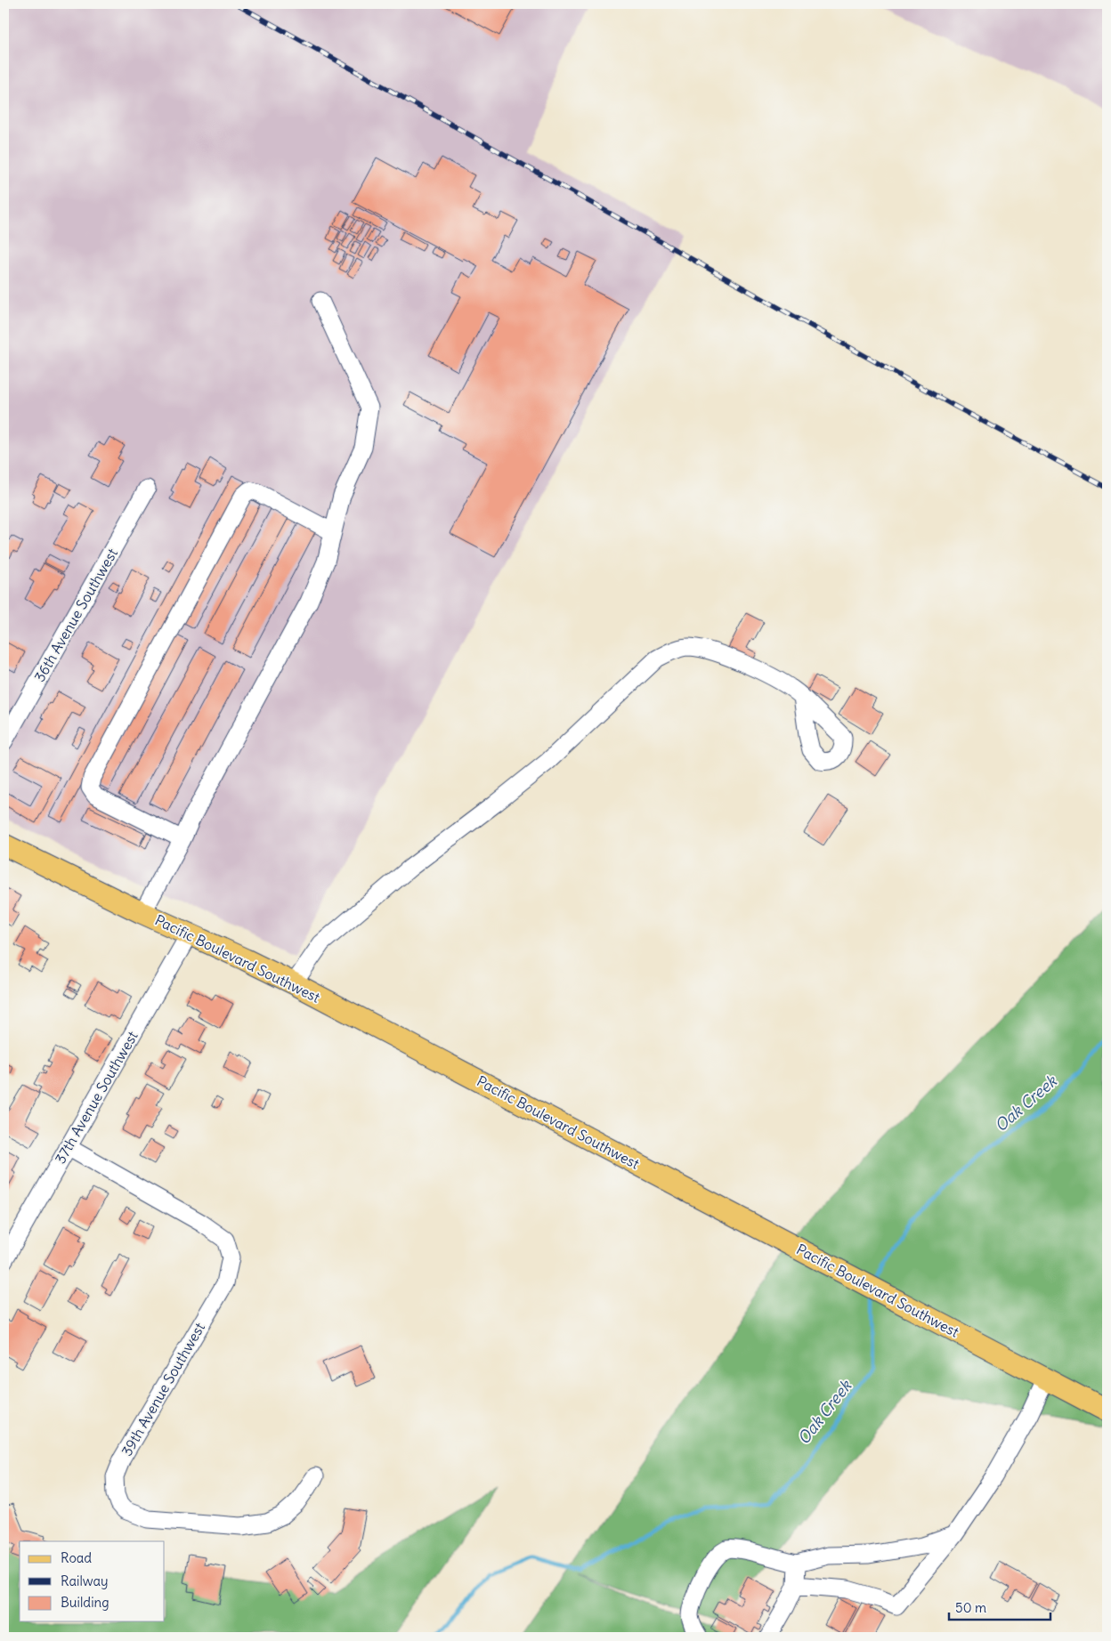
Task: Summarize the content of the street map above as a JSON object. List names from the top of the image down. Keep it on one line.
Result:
{"streets":{"main road":["Pacific Boulevard Southwest"],"street":["36th Avenue Southwest","37th Avenue Southwest","39th Avenue Southwest"]},"crossings":[["Pacific Boulevard Southwest","37th Avenue Southwest"],["37th Avenue Southwest","39th Avenue Southwest"]],"water":["Oak Creek"],"legend":["Road","Railway","Building"],"scale_bar":"50 m"}
